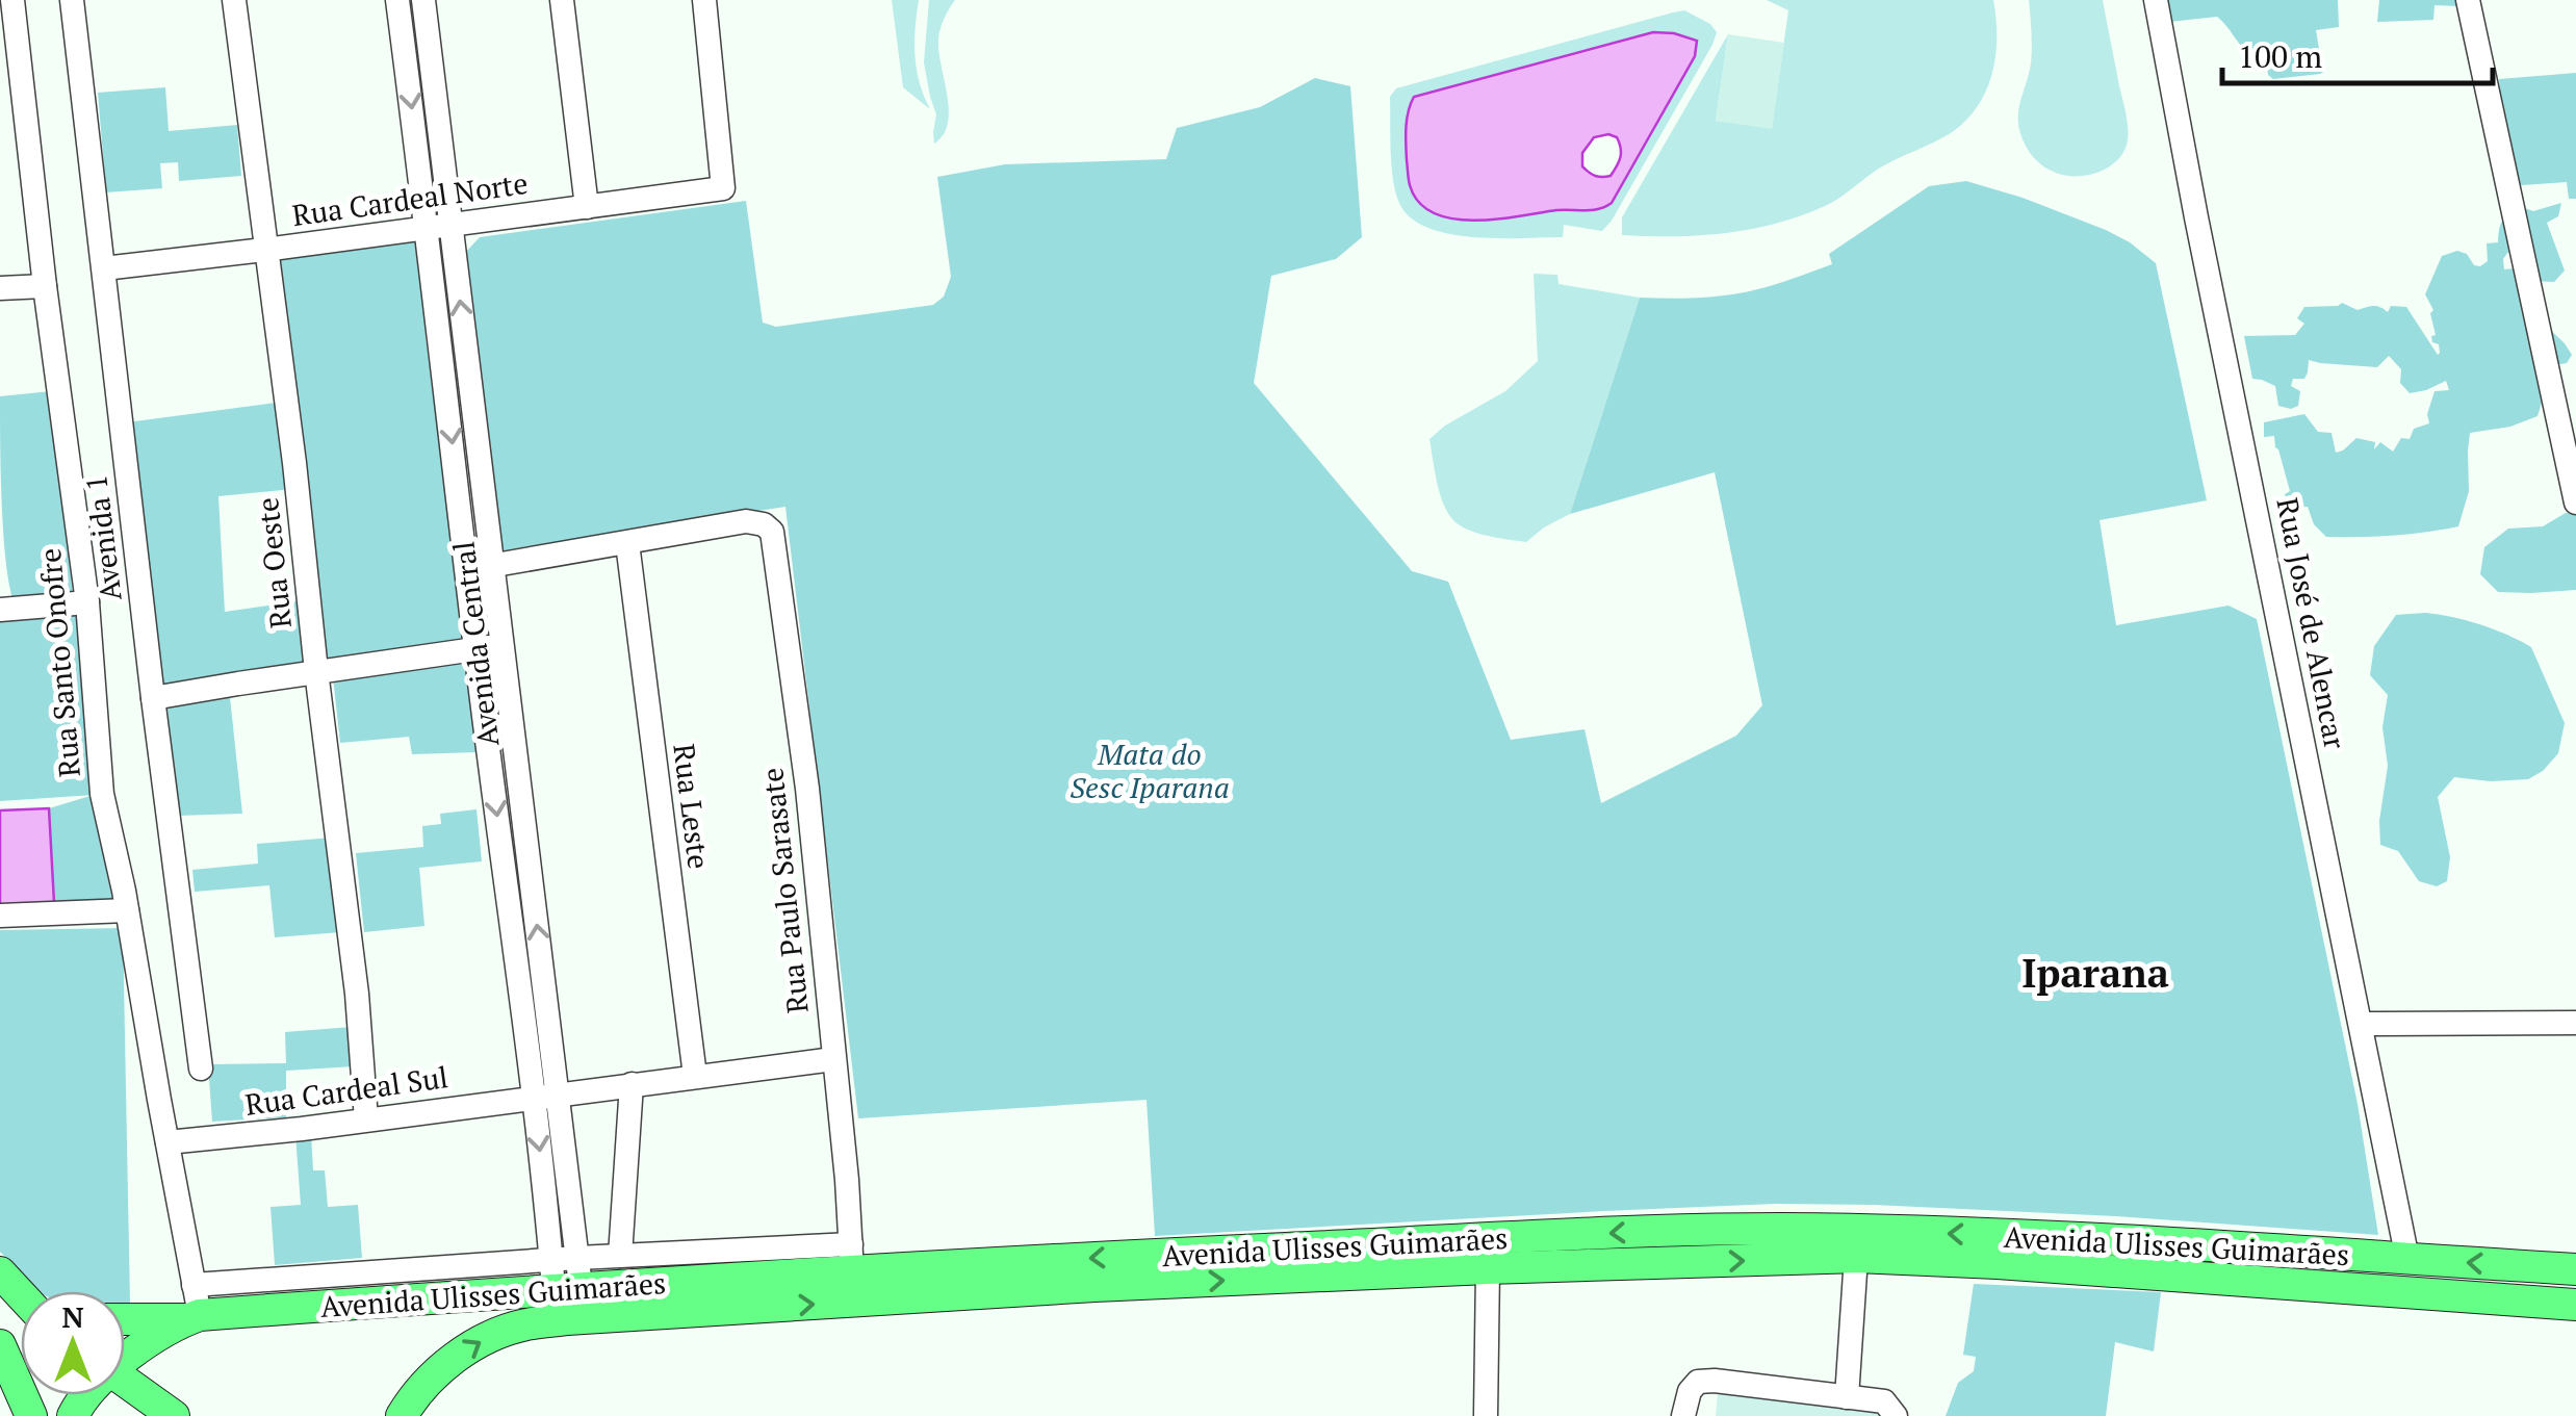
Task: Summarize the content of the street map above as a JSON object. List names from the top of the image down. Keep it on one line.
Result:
{"streets":{"main road":["Avenida Ulisses Guimarães"],"street":["Rua Cardeal Norte","Avenida 1","Rua Oeste","Rua José de Alencar","Avenida Central","Rua Santo Onofre","Rua Leste","Rua Paulo Sarasate","Rua Cardeal Sul"]},"crossings":[["Rua Cardeal Norte","Avenida 1"],["Rua Cardeal Norte","Rua Oeste"],["Rua Cardeal Norte","Avenida Central"],["Rua Oeste","Rua Cardeal Sul"],["Rua José de Alencar","Avenida Ulisses Guimarães"],["Avenida Central","Rua Cardeal Sul"],["Avenida Central","Avenida Ulisses Guimarães"],["Rua Santo Onofre","Rua Cardeal Sul"],["Rua Santo Onofre","Avenida Ulisses Guimarães"],["Rua Leste","Rua Paulo Sarasate"],["Rua Leste","Rua Cardeal Sul"],["Rua Paulo Sarasate","Rua Cardeal Sul"],["Rua Paulo Sarasate","Avenida Ulisses Guimarães"]],"districts":["Iparana"],"parks":["Mata do Sesc Iparana"],"scale_bar":"100 m","north":"top"}
